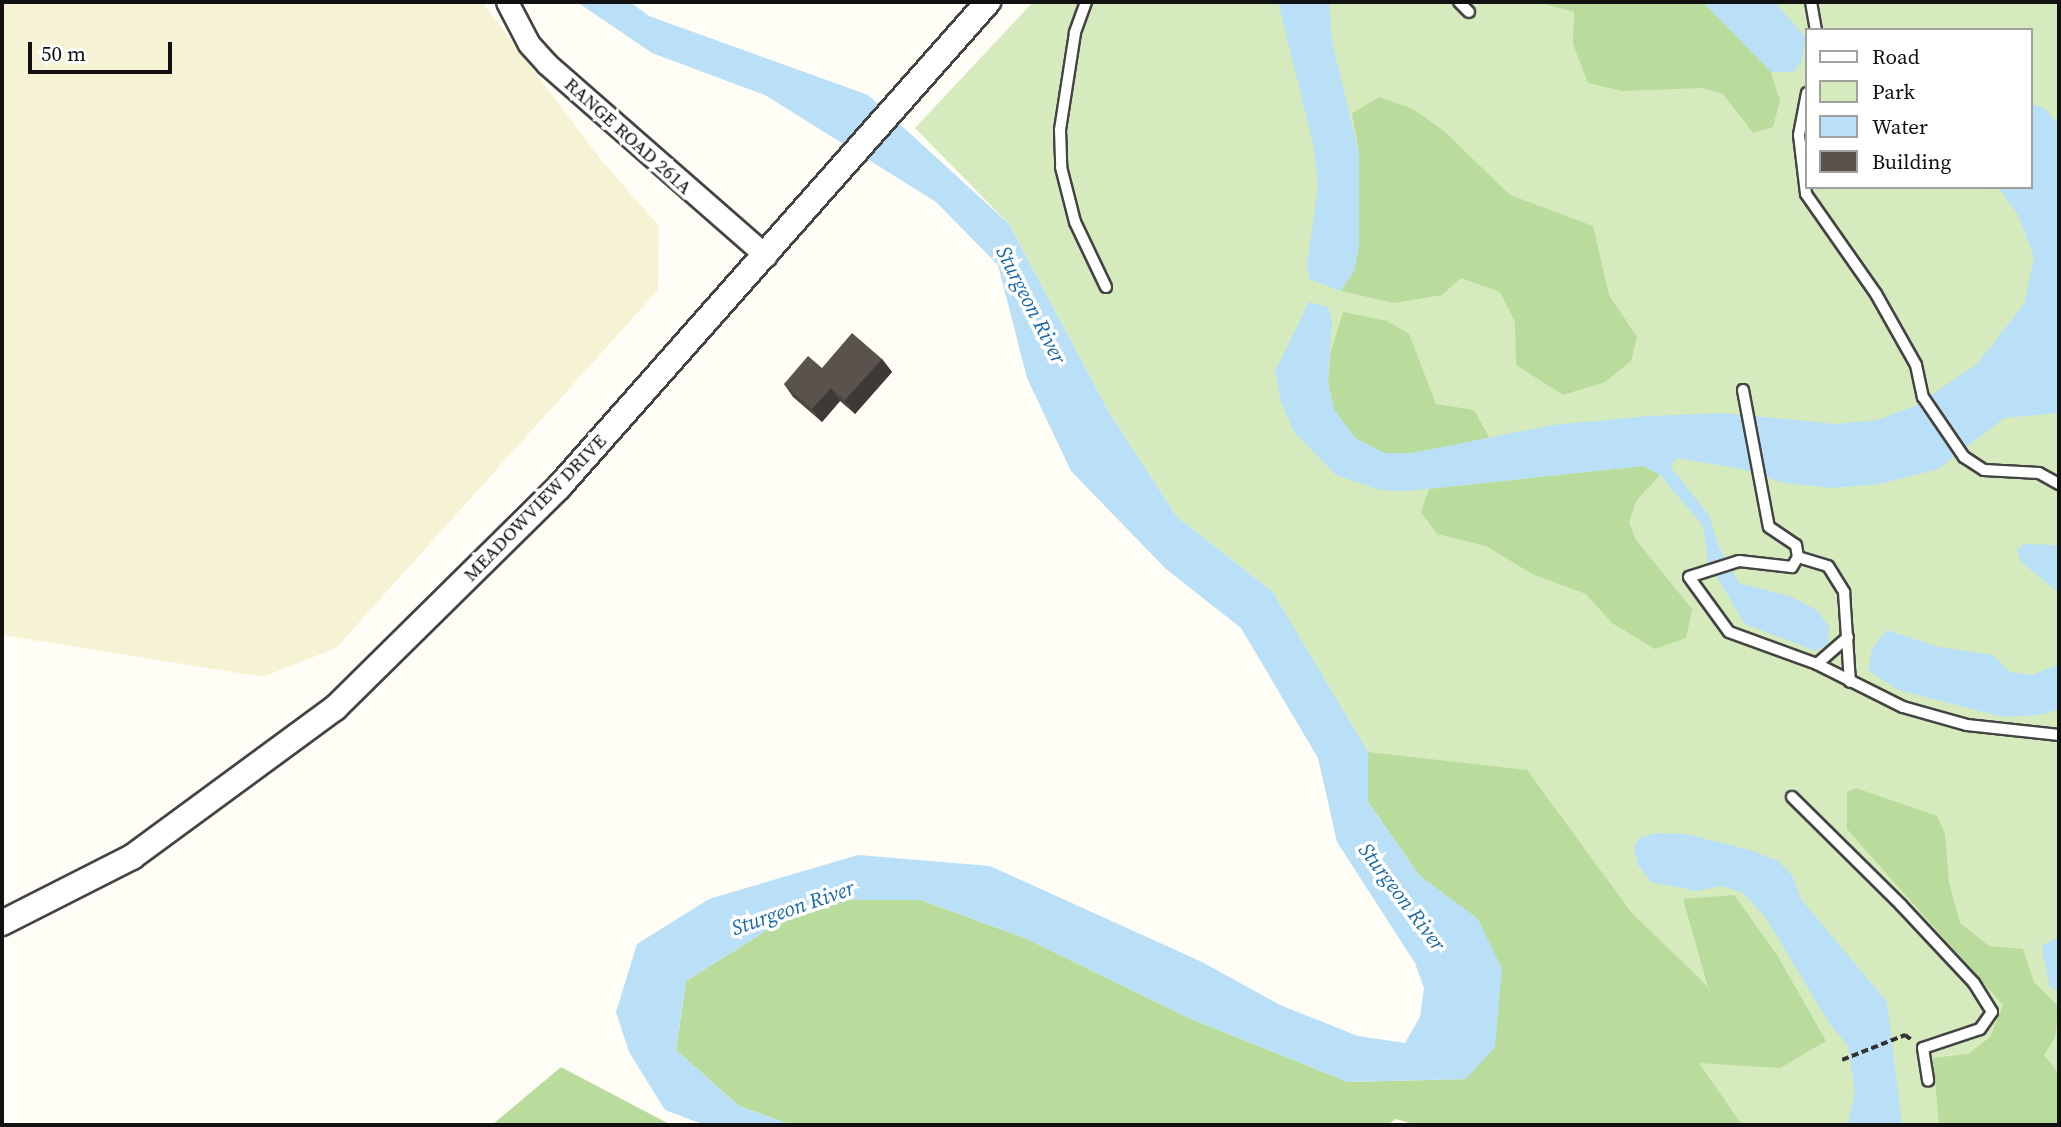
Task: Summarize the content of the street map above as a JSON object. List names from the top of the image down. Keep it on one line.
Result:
{"streets":{"street":["RANGE ROAD 261A","MEADOWVIEW DRIVE"]},"crossings":[["RANGE ROAD 261A","MEADOWVIEW DRIVE"]],"water":["Sturgeon River"],"legend":["Road","Park","Water","Building"],"scale_bar":"50 m"}
